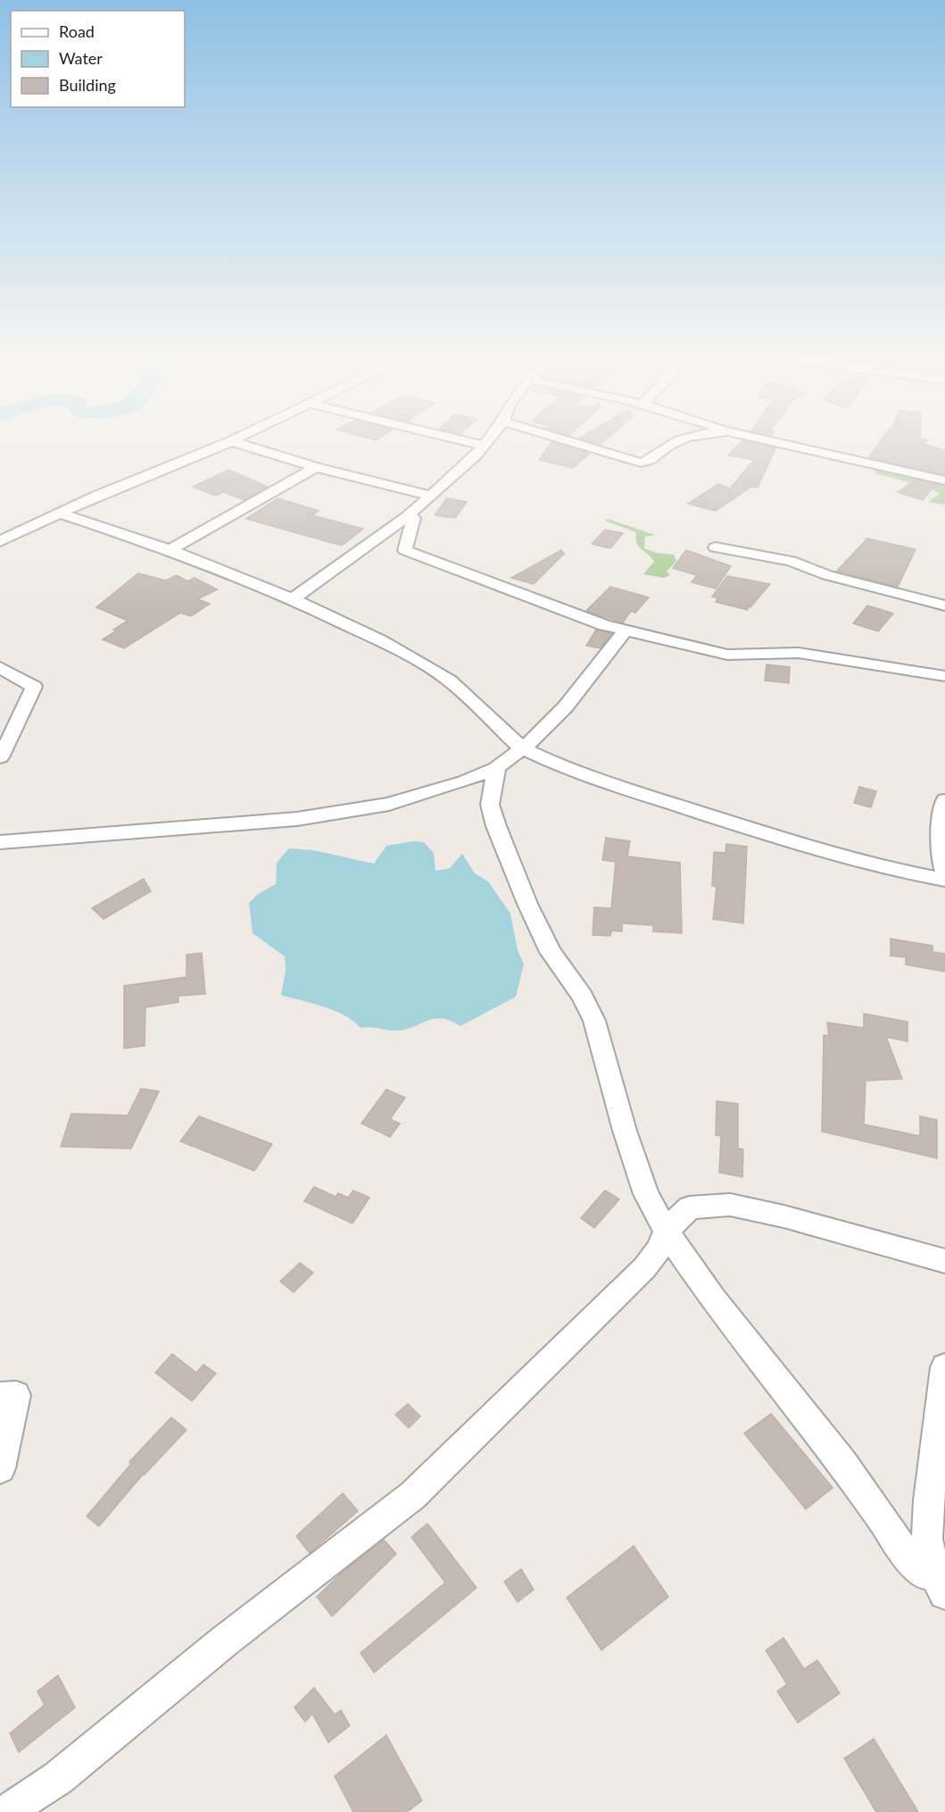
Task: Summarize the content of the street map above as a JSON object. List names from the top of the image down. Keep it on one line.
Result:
{"legend":["Road","Water","Building"]}
